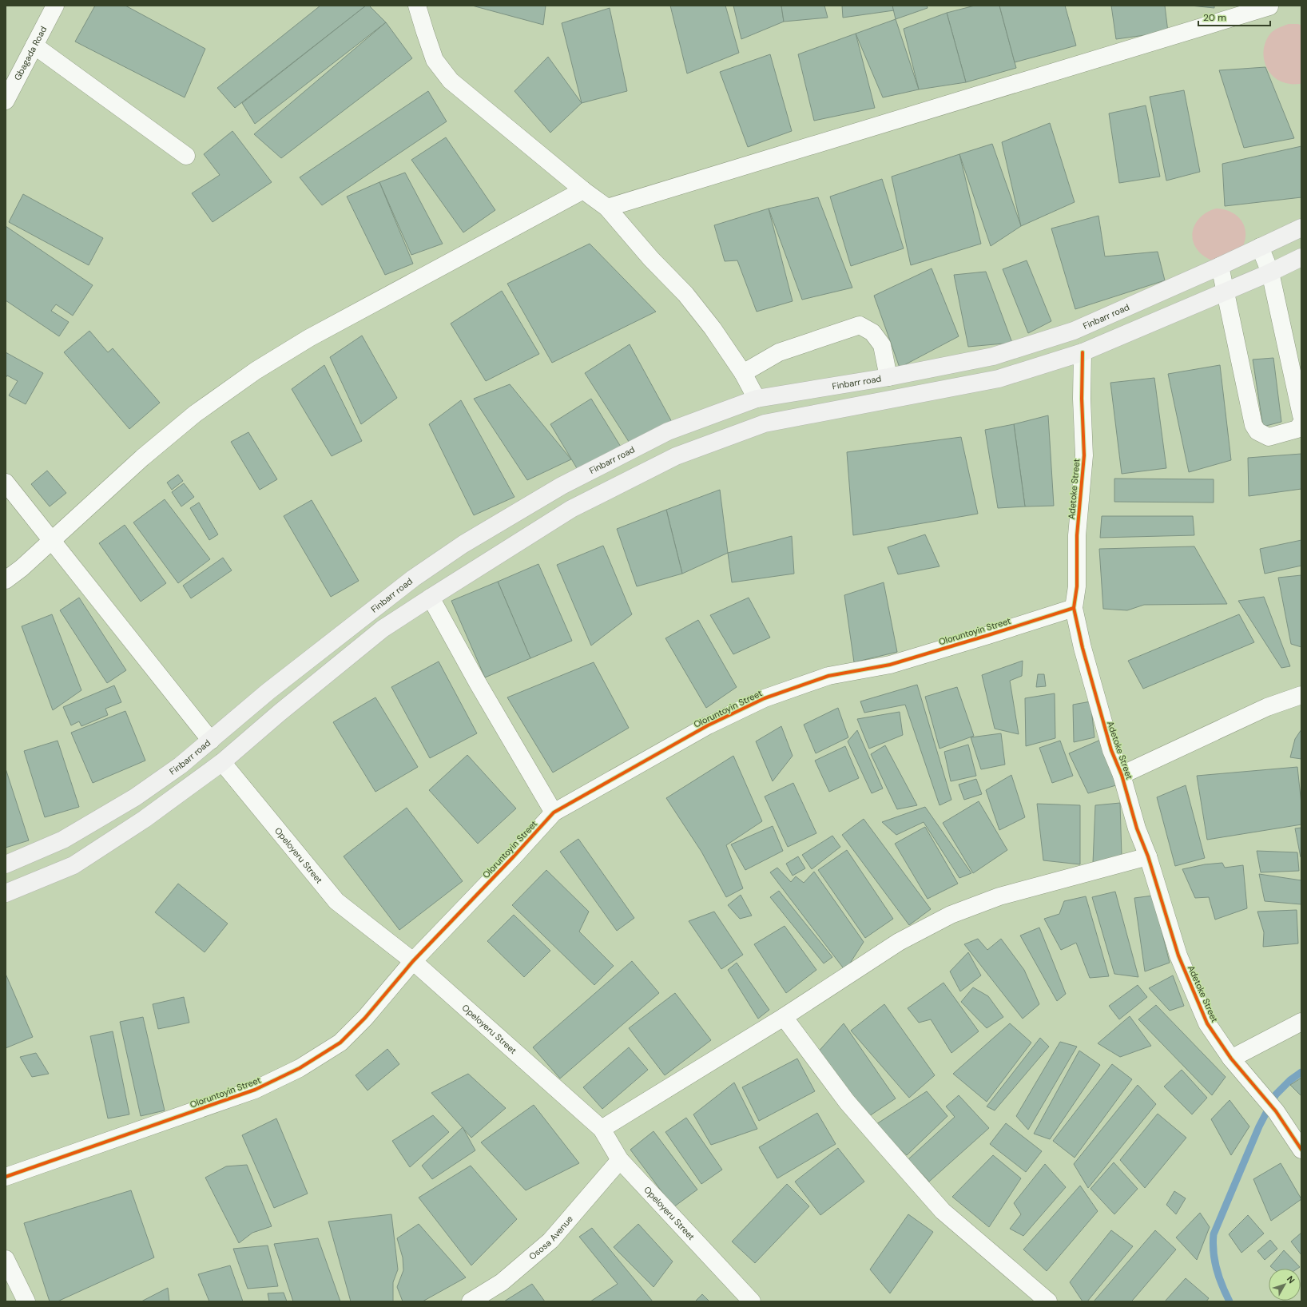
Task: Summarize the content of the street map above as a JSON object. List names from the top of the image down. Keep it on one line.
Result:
{"streets":{"main road":["Finbarr road"],"street":["Gbagada Road","Adetoke Street","Oloruntoyin Street","Opeloyeru Street","Ososa Avenue"]},"crossings":[["Adetoke Street","Oloruntoyin Street"],["Oloruntoyin Street","Opeloyeru Street"],["Opeloyeru Street","Ososa Avenue"]],"scale_bar":"20 m","north":"top right"}
